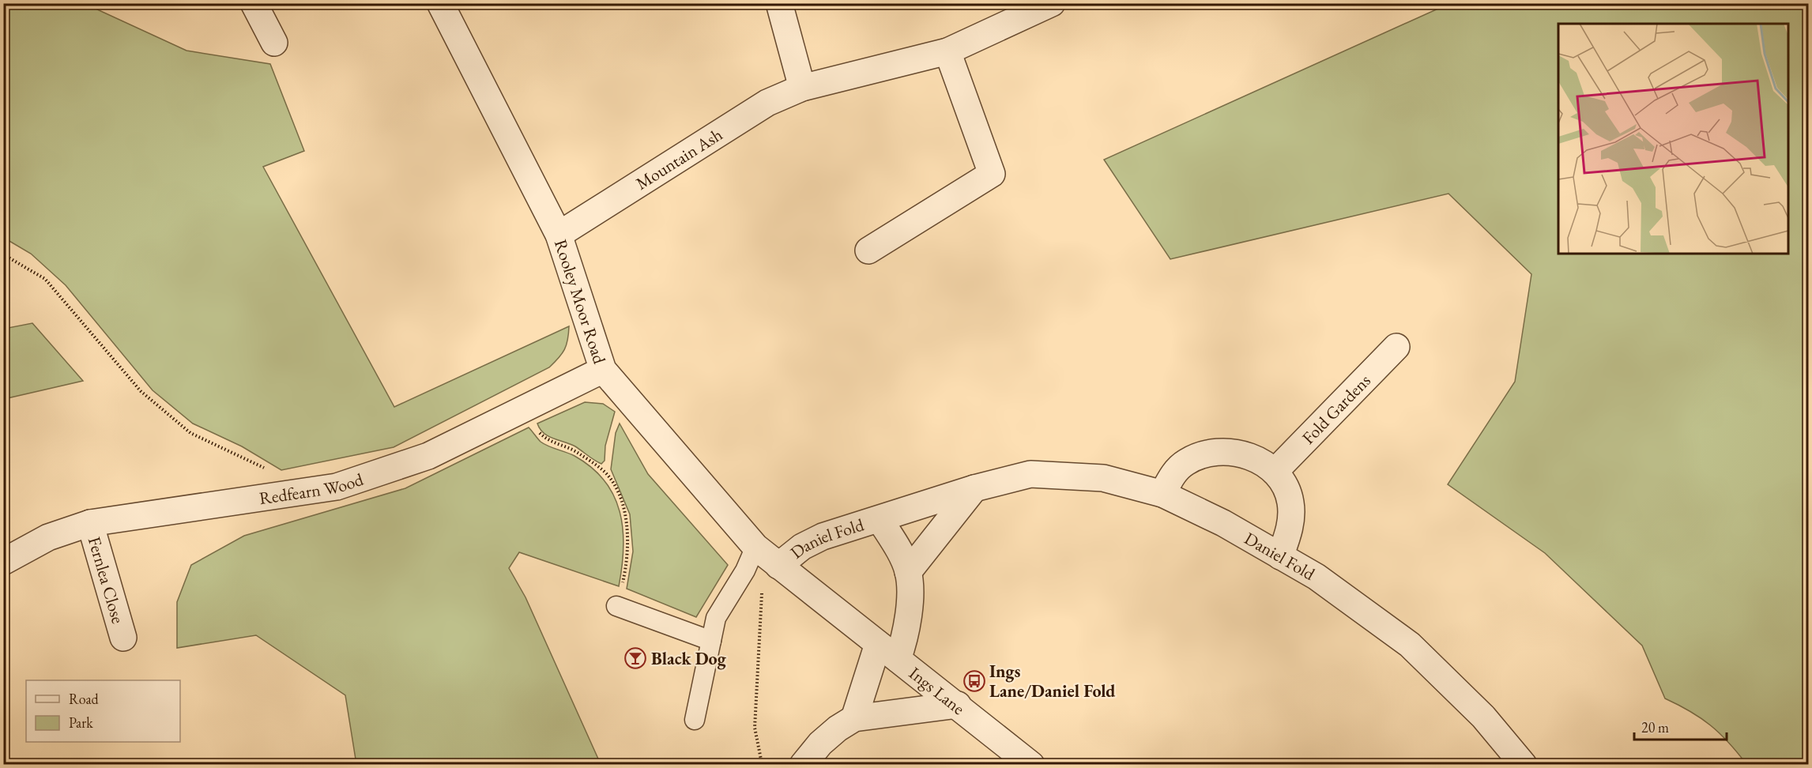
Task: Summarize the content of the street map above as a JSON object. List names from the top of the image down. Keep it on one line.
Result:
{"streets":{"street":["Mountain Ash","Rooley Moor Road","Fold Gardens","Redfearn Wood","Daniel Fold","Fernlea Close","Ings Lane"]},"crossings":[["Mountain Ash","Rooley Moor Road"],["Rooley Moor Road","Redfearn Wood"],["Rooley Moor Road","Daniel Fold"],["Rooley Moor Road","Ings Lane"],["Redfearn Wood","Fernlea Close"],["Daniel Fold","Ings Lane"]],"places":{"bar":["Black Dog"],"bus stop":["Ings Lane/Daniel Fold"]},"legend":["Road","Park"],"scale_bar":"20 m"}
